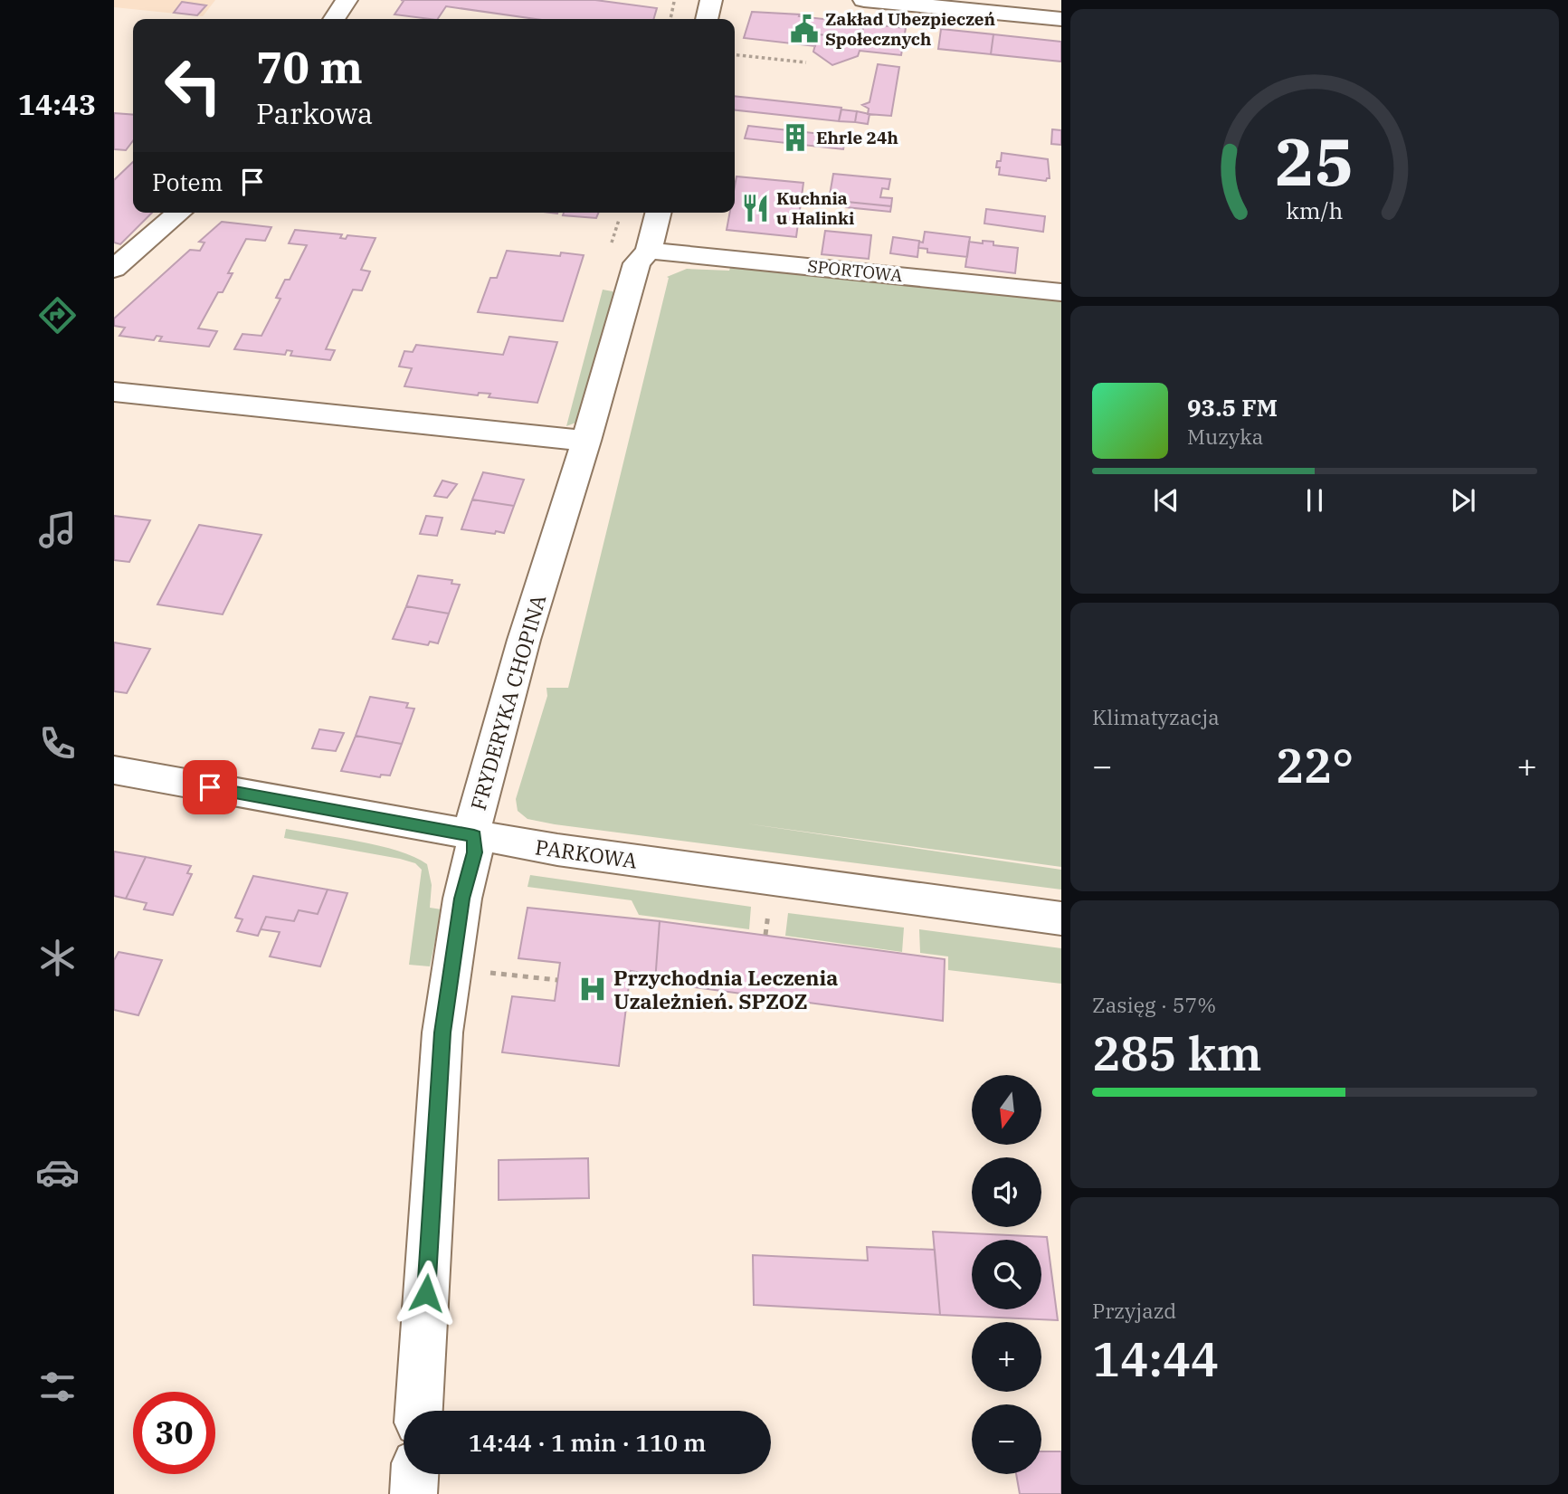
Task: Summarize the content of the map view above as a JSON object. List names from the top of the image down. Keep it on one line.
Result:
{"streets":{"street":["SPORTOWA","FRYDERYKA CHOPINA","PARKOWA"]},"crossings":[["SPORTOWA","FRYDERYKA CHOPINA"],["FRYDERYKA CHOPINA","PARKOWA"]],"places":{"public building":["Zakład Ubezpieczeń Społecznych"],"building":["Ehrle 24h"],"restaurant":["Kuchnia u Halinki"],"hospital":["Przychodnia Leczenia Uzależnień. SPZOZ"]},"north":"bottom","page":{"tabs":"14:43","turn":["70 m","Parkowa"],"then":"Potem","song":["93.5 FM","Muzyka"],"tile":["Klimatyzacja",["Zasięg · 57%","285 km"],["Przyjazd","14:44"]],"heat":["−","22°","+"],"map_buttons":["+","−"],"limit":"30","trip":"14:44 · 1 min · 110 m","gauge":["25","km/h"]}}
